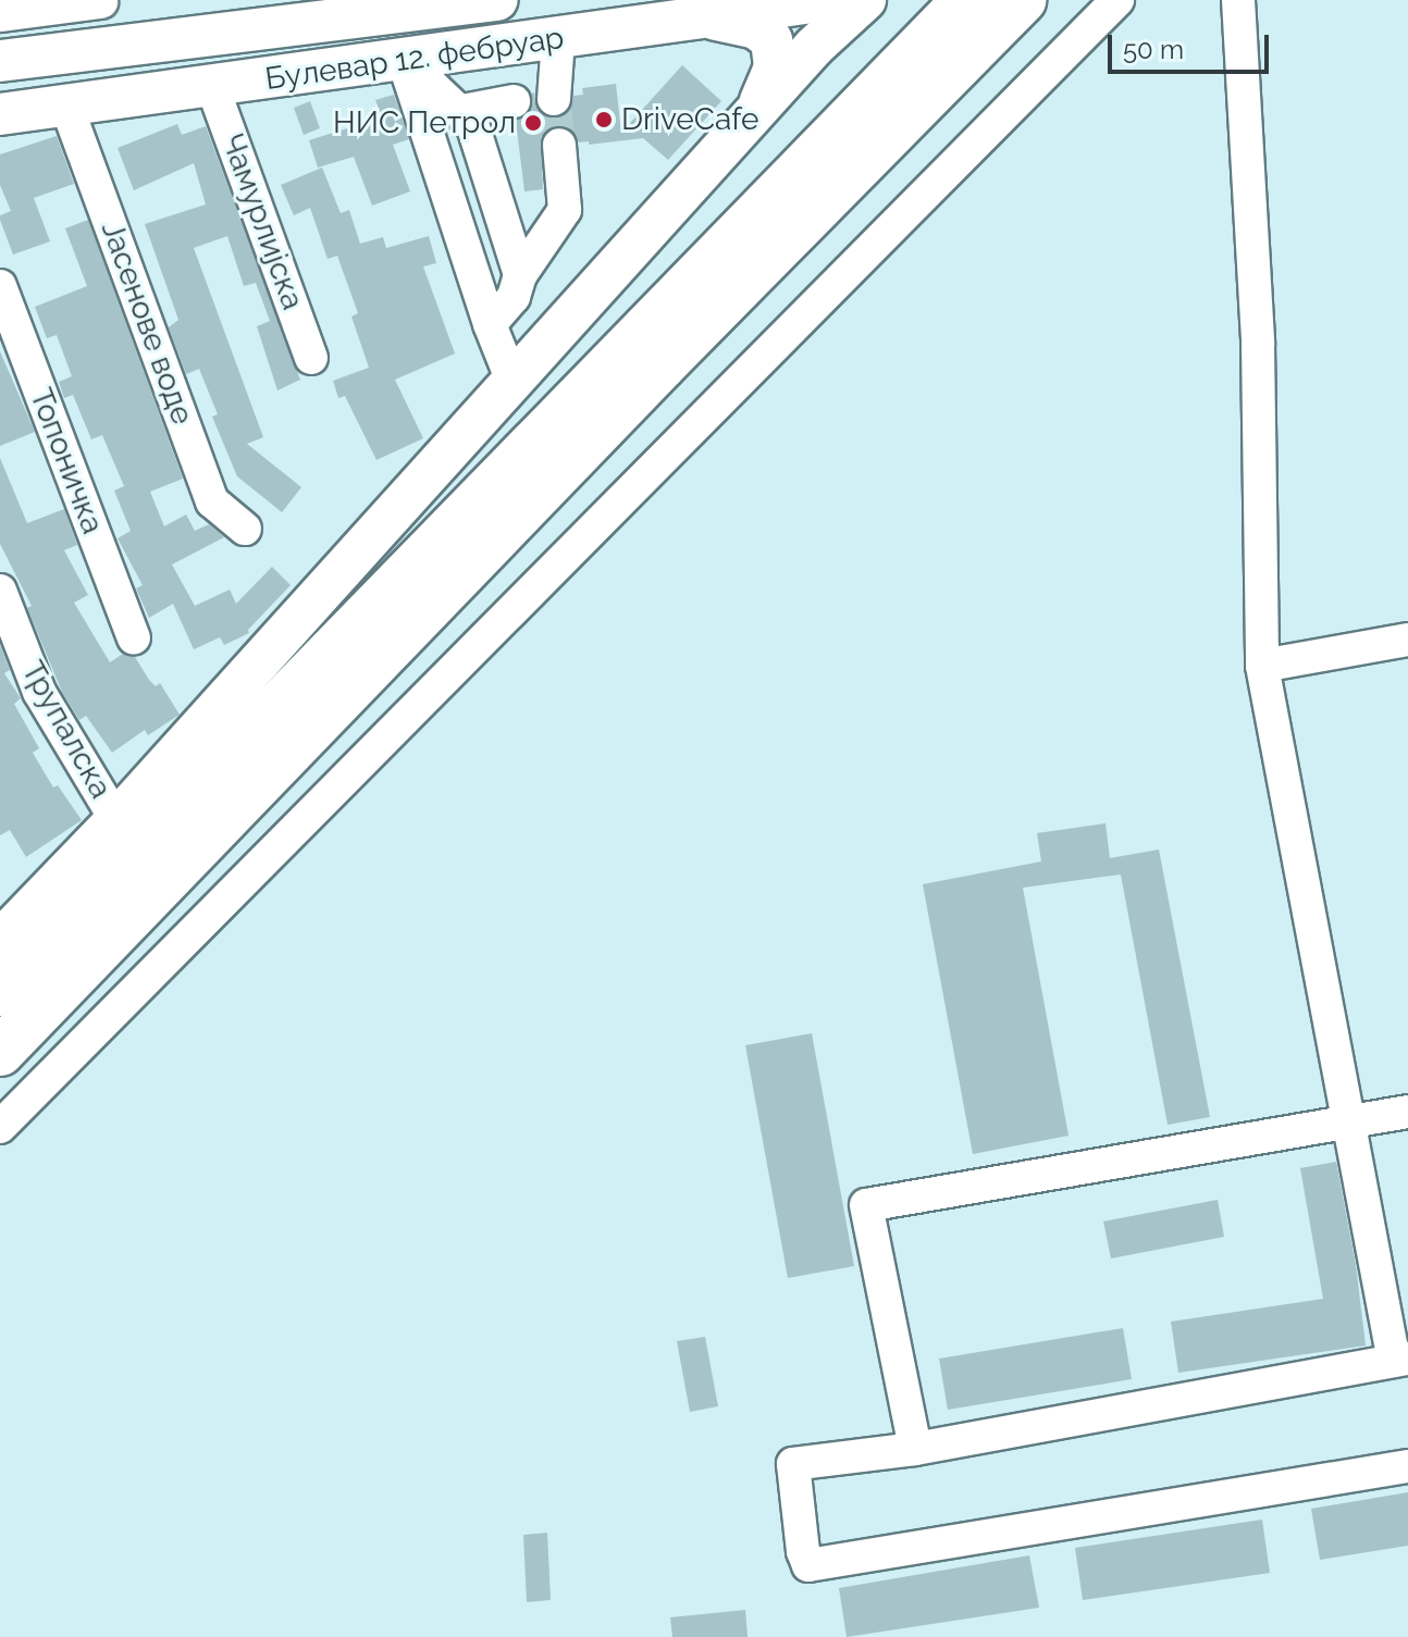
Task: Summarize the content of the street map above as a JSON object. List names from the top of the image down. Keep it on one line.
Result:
{"streets":{"main road":["Булевар 12. фебруар"],"street":["Чамурлијска","Јасенове воде","Топоничка","Трупалска"]},"crossings":[["Булевар 12. фебруар","Чамурлијска"],["Булевар 12. фебруар","Јасенове воде"]],"places":["DriveCafe","НИС Петрол"],"scale_bar":"50 m"}
